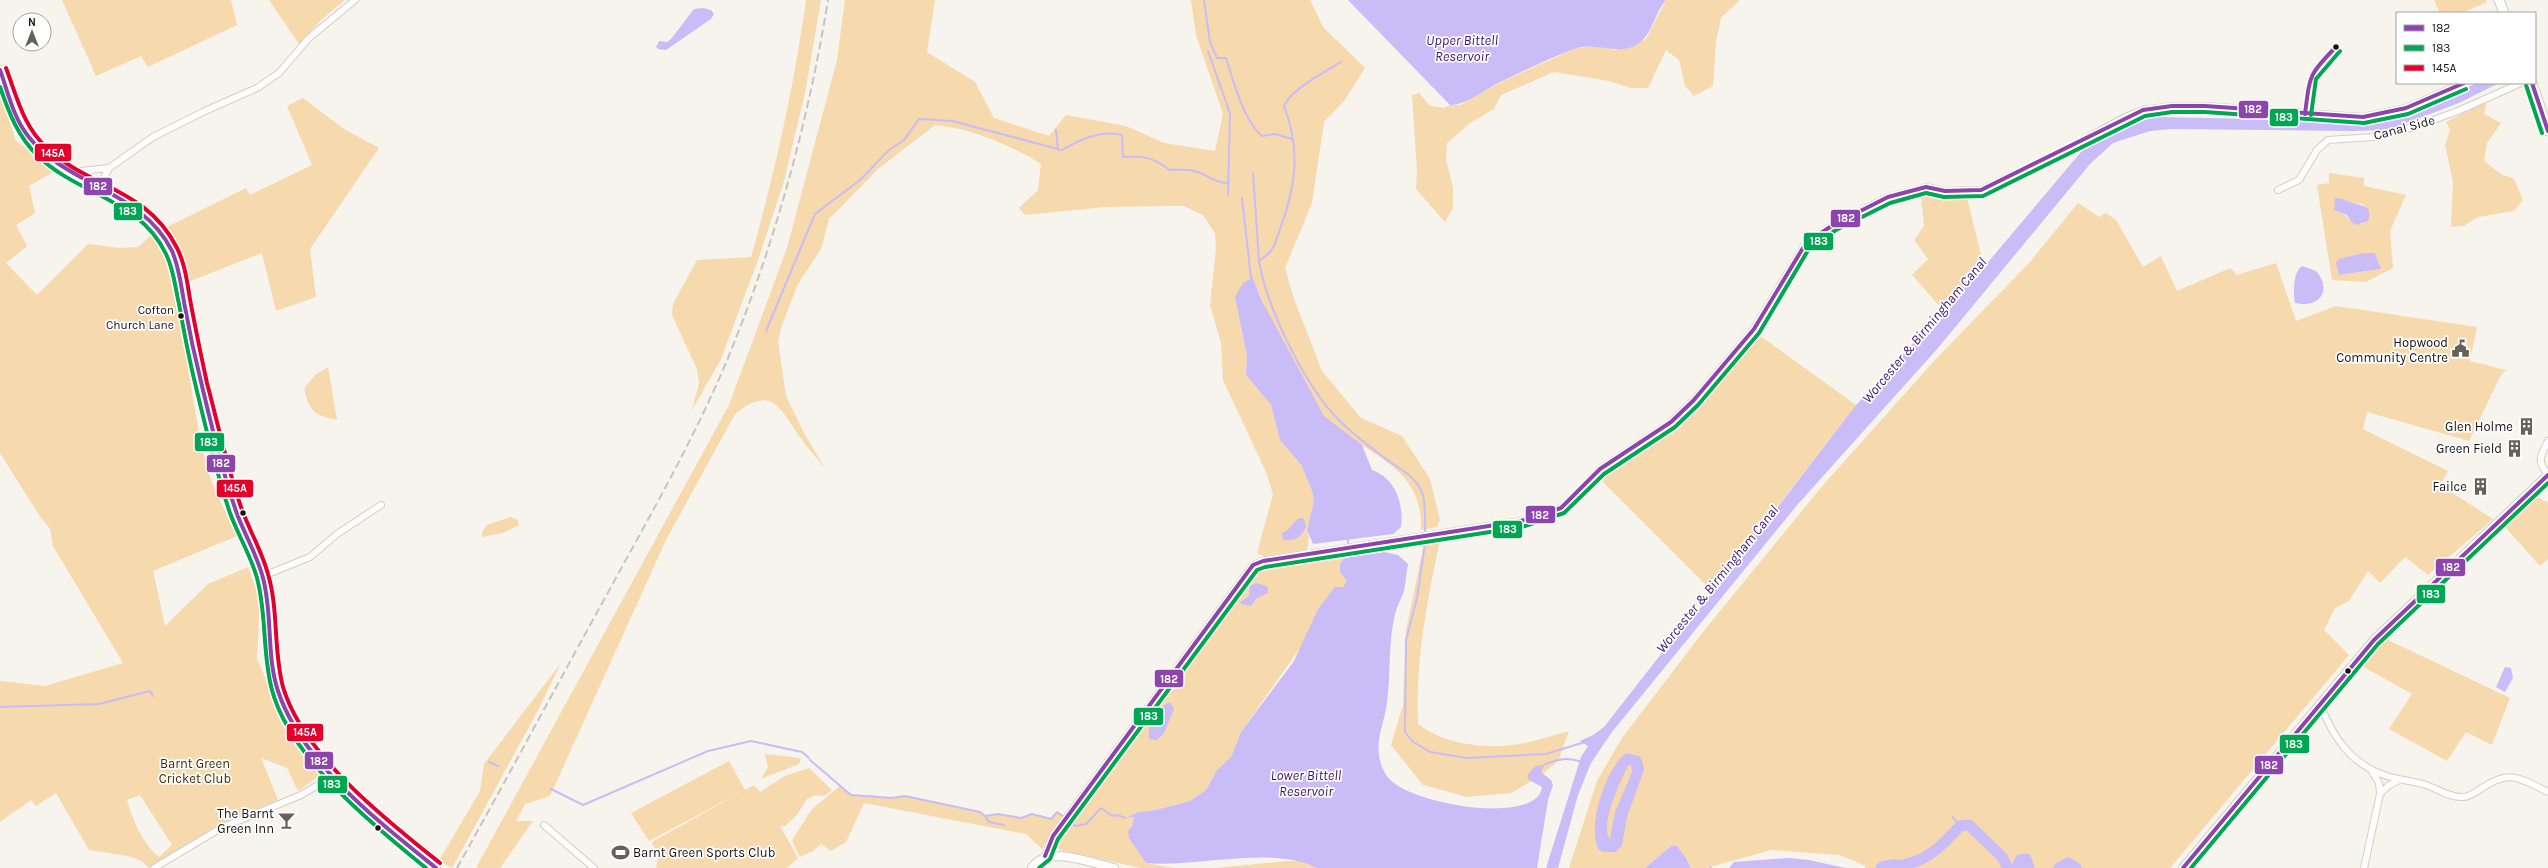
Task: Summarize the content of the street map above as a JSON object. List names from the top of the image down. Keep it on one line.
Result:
{"streets":{"street":["Canal Side"]},"water":["Upper Bittell Reservoir","Worcester & Birmingham Canal","Lower Bittell Reservoir"],"parks":["Barnt Green Cricket Club"],"places":{"other":["Cofton Church Lane"],"public building":["Hopwood Community Centre"],"building":["Glen Holme","Green Field","Failce"],"bar":["The Barnt Green Inn"],"sports":["Barnt Green Sports Club"]},"lines":["transit line 182","transit line 183","transit line 145A"],"legend":["182","183","145A"],"north":"top"}
